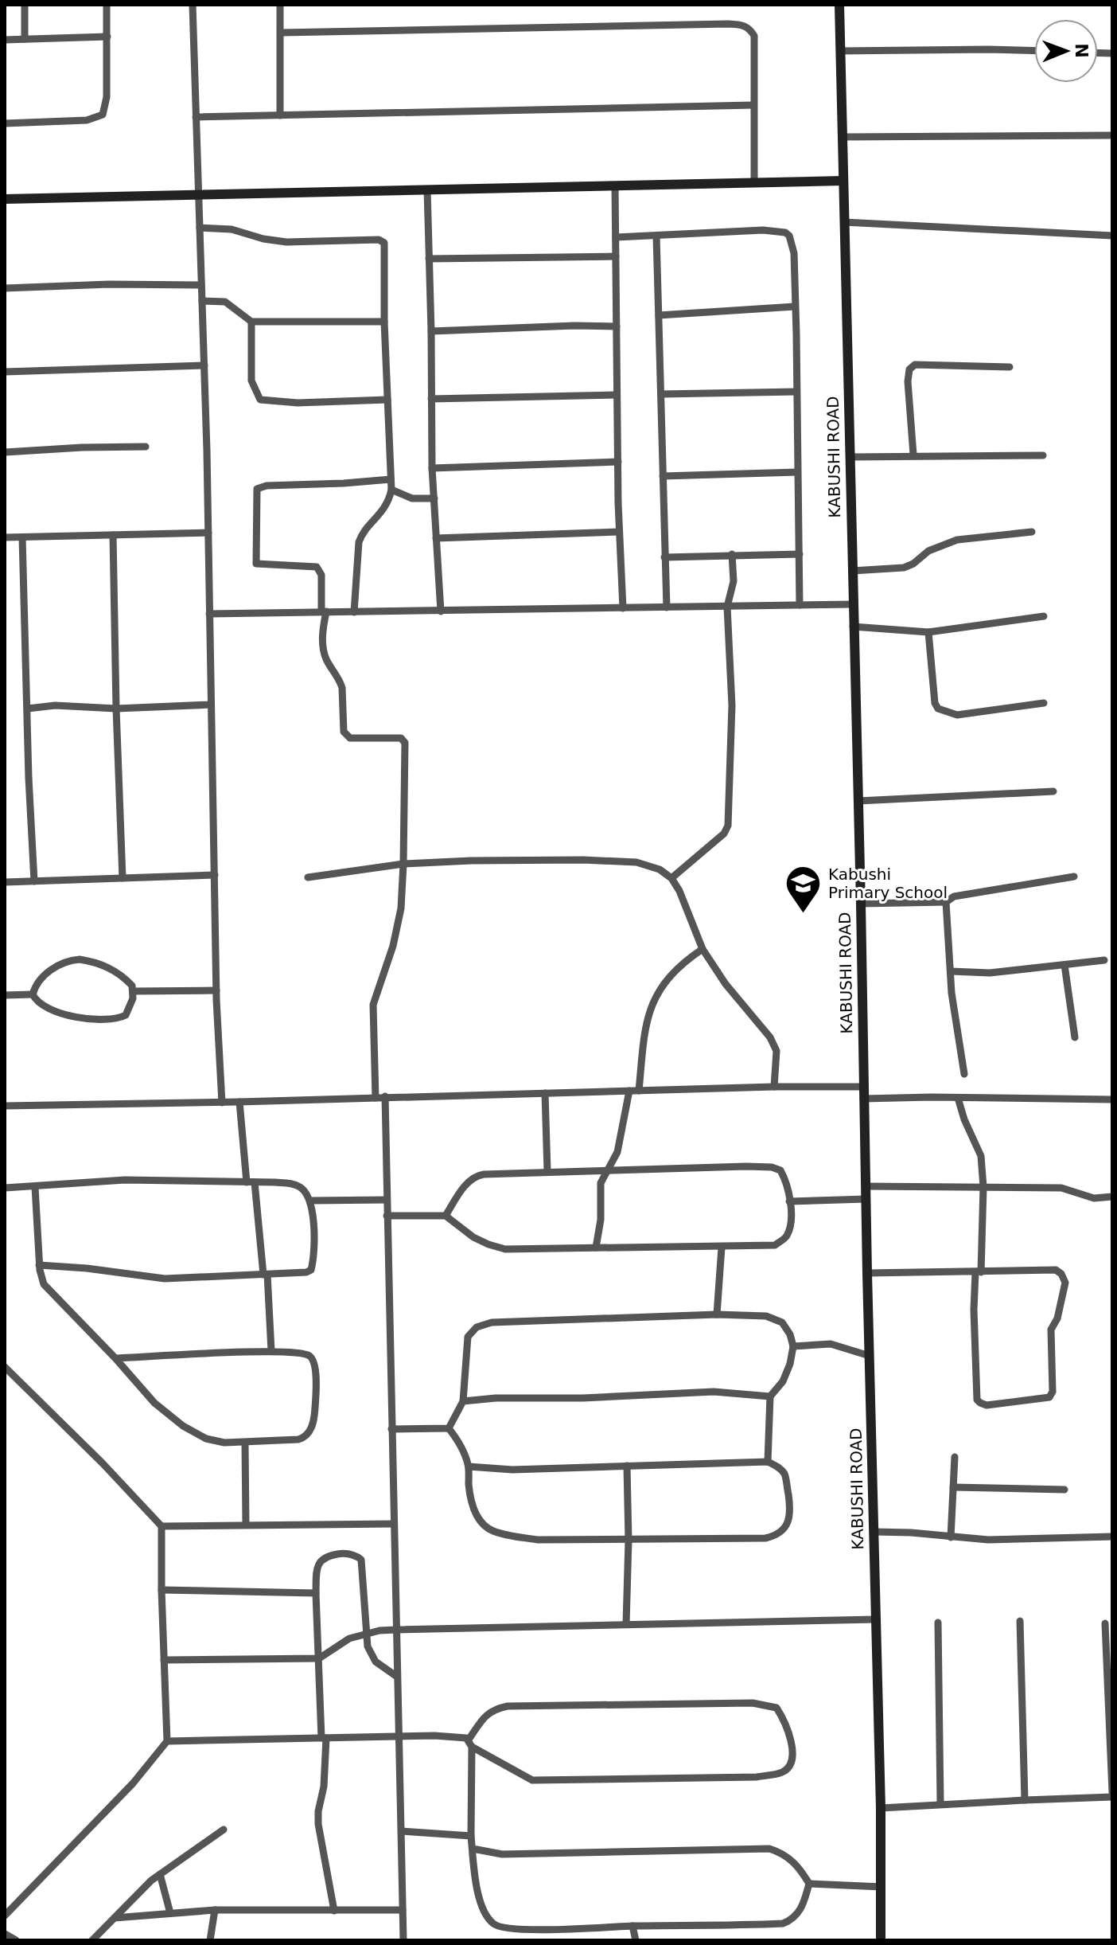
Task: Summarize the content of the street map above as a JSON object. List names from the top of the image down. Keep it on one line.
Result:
{"streets":{"main road":["KABUSHI ROAD"]},"places":{"school or university":["Kabushi Primary School"]},"north":"right"}
